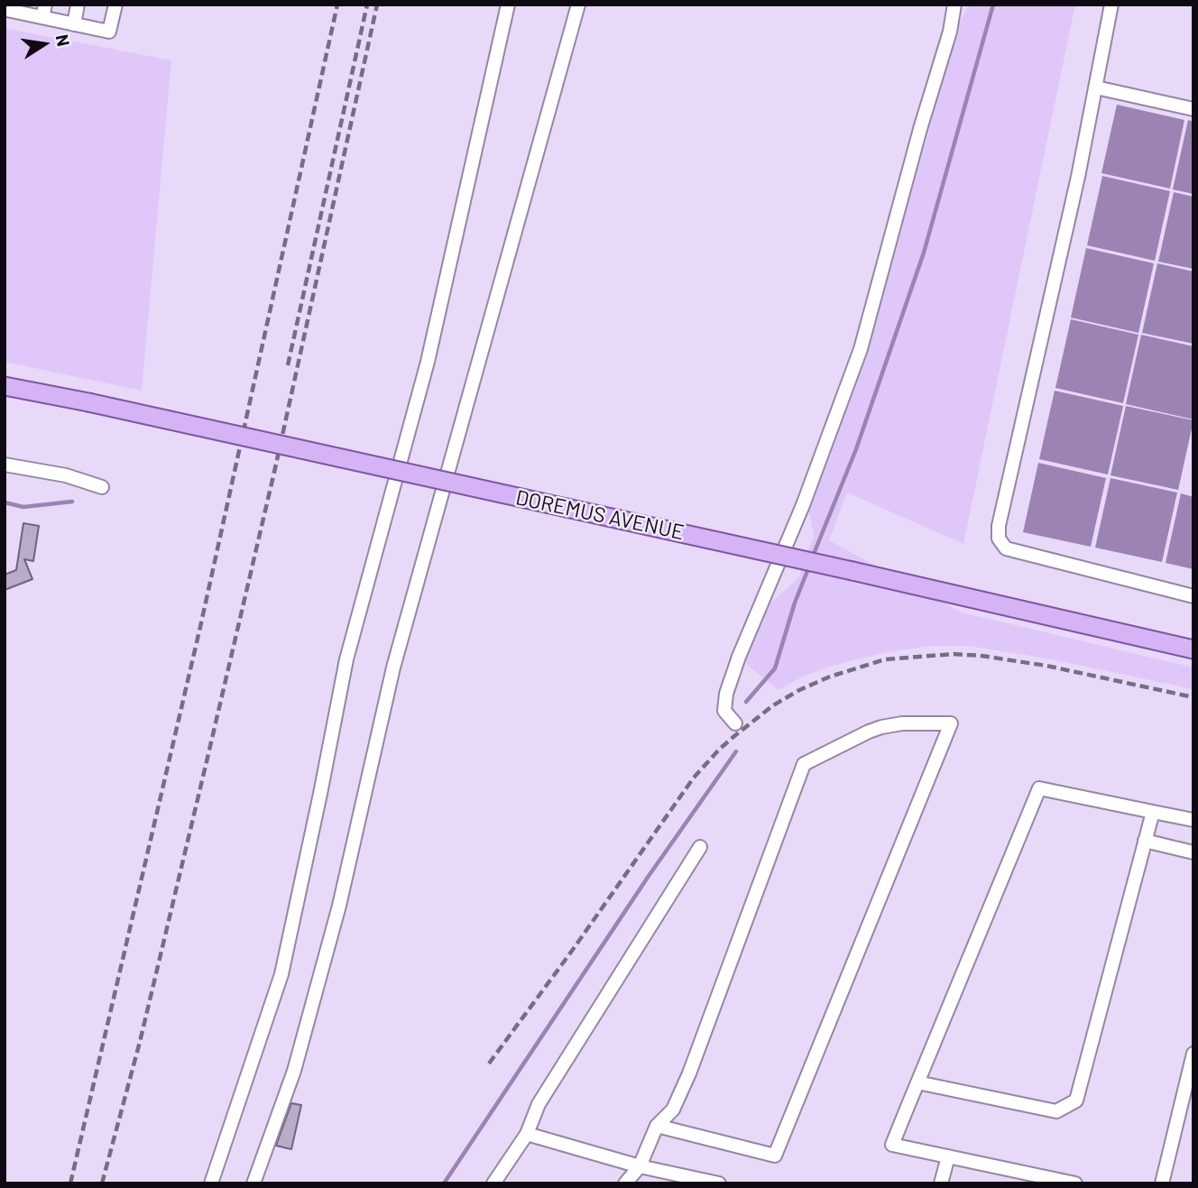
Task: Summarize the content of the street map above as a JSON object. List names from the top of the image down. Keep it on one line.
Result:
{"streets":{"main road":["DOREMUS AVENUE"]},"north":"right"}
